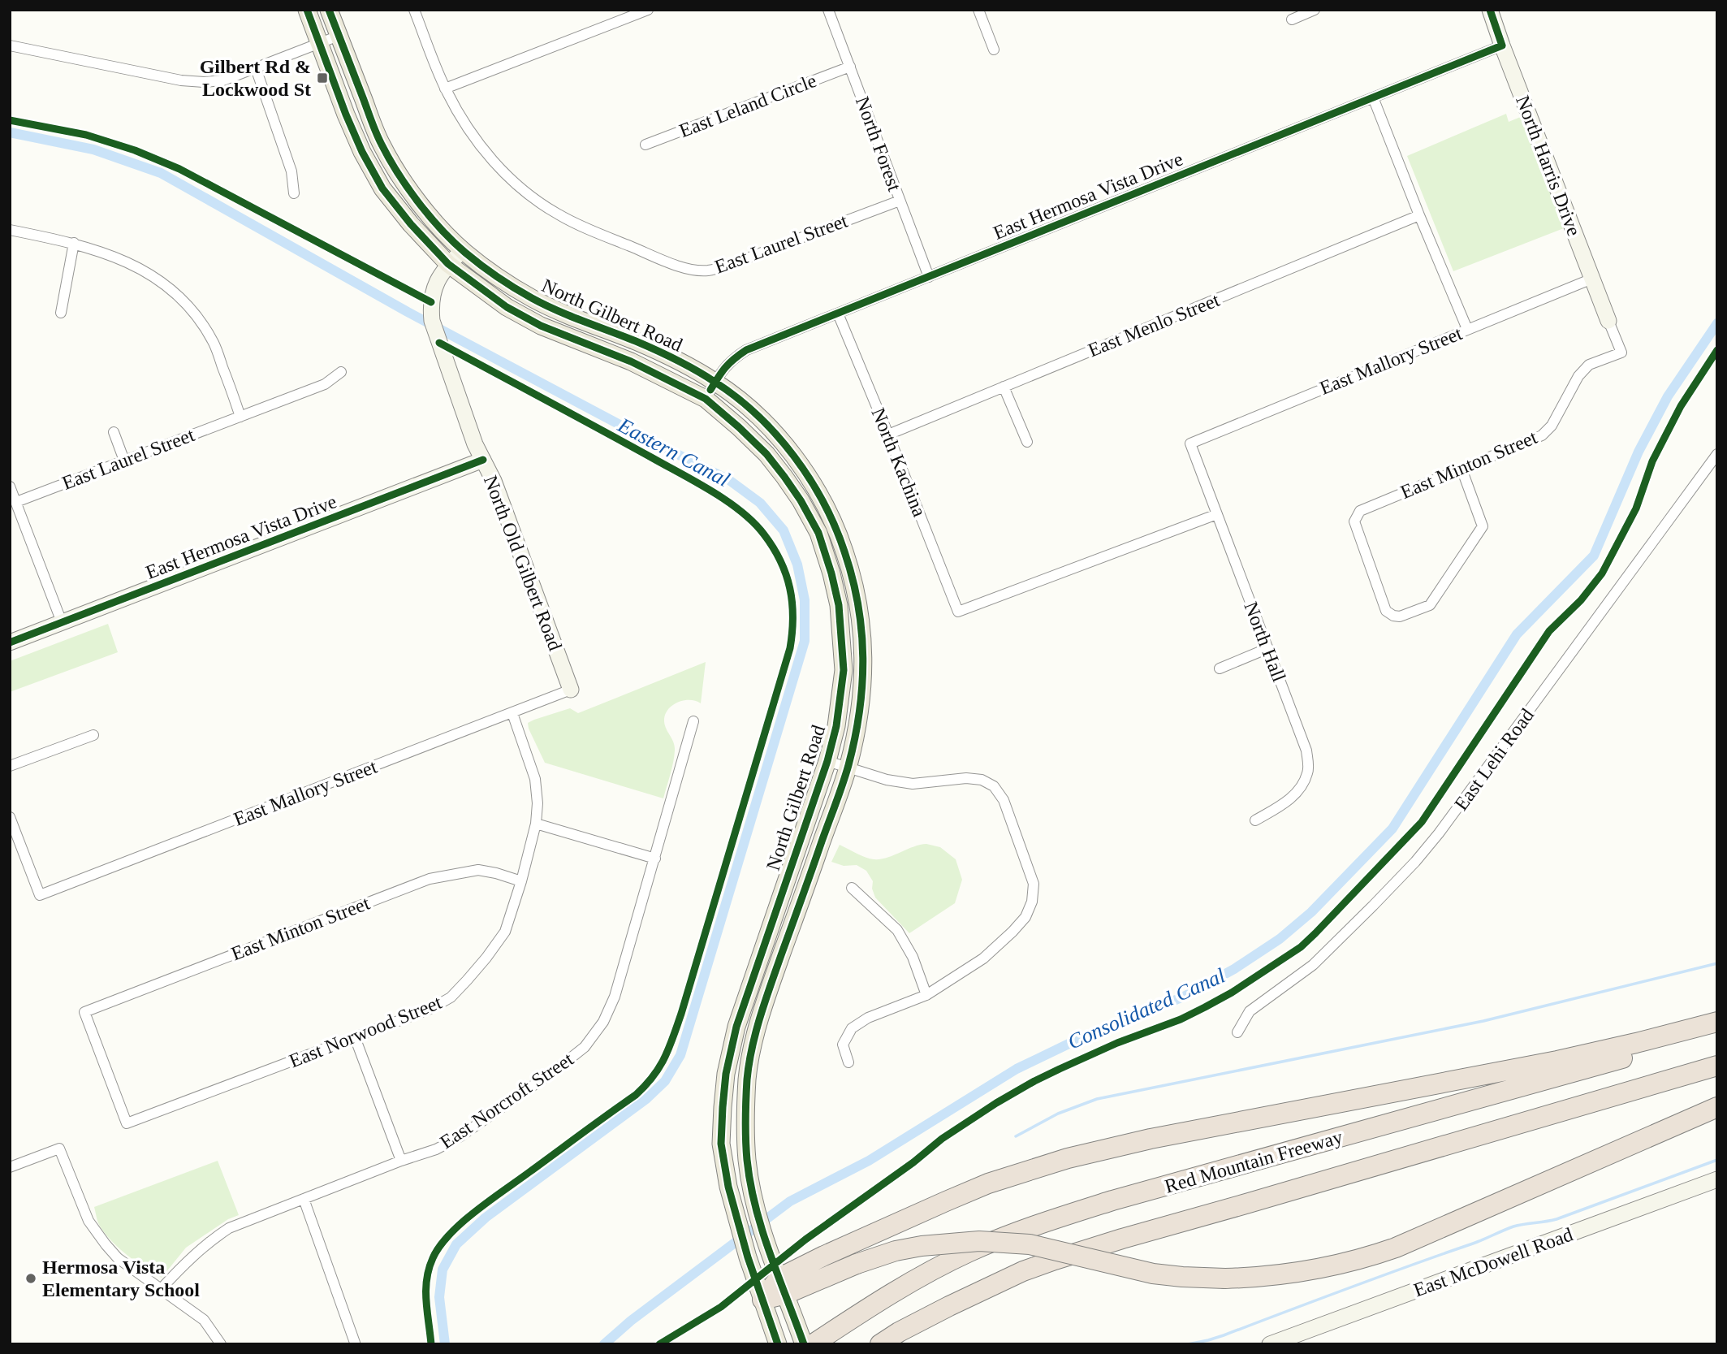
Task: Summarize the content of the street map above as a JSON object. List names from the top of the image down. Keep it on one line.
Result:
{"streets":{"highway":["Red Mountain Freeway"],"main road":["North Gilbert Road"],"street":["East Leland Circle","North Forest","North Harris Drive","East Hermosa Vista Drive","East Laurel Street","East Menlo Street","East Mallory Street","North Kachina","East Minton Street","North Old Gilbert Road","North Hall","East Lehi Road","East Norwood Street","East Norcroft Street","East McDowell Road"]},"crossings":[["East Leland Circle","North Forest"],["North Forest","East Hermosa Vista Drive"],["North Forest","East Laurel Street"],["North Harris Drive","East Hermosa Vista Drive"],["North Harris Drive","East Mallory Street"],["North Harris Drive","East Minton Street"],["East Hermosa Vista Drive","North Gilbert Road"],["East Hermosa Vista Drive","North Kachina"],["East Hermosa Vista Drive","North Old Gilbert Road"],["North Gilbert Road","North Old Gilbert Road"],["East Menlo Street","North Kachina"],["East Mallory Street","North Old Gilbert Road"],["East Mallory Street","North Hall"],["East Mallory Street","East Norwood Street"],["North Kachina","North Hall"],["East Minton Street","East Norwood Street"]],"water":["Eastern Canal","Consolidated Canal"],"places":{"transit":["Gilbert Rd & Lockwood St"],"other":["Hermosa Vista Elementary School"]}}
